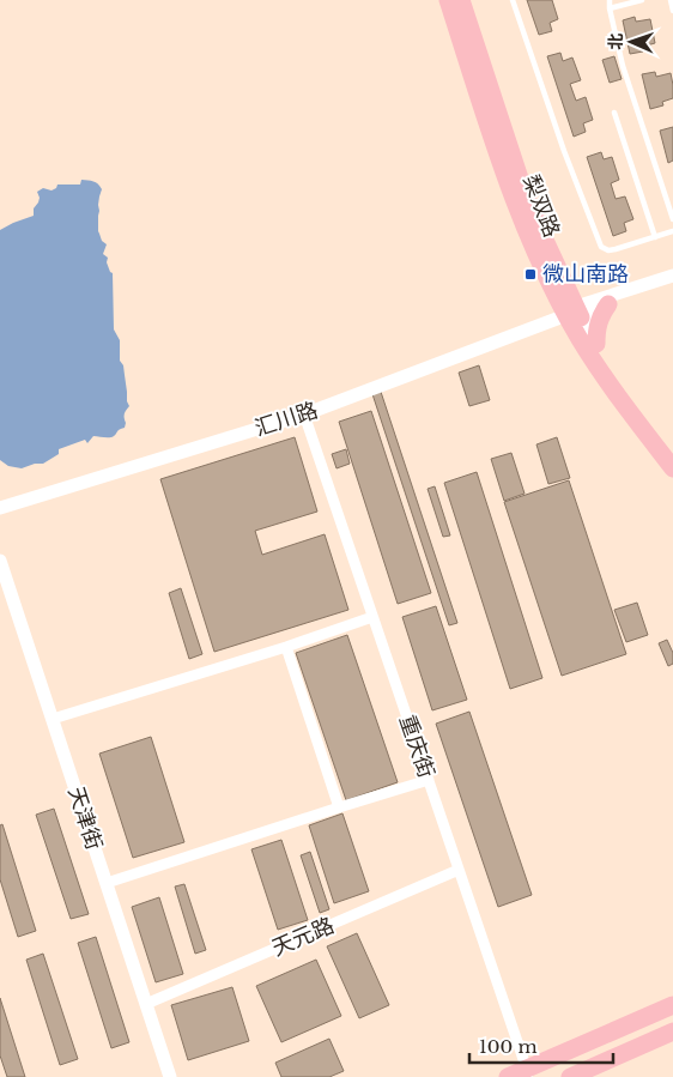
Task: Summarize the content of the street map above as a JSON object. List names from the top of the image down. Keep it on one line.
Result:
{"streets":{"main road":["梨双路"],"street":["汇川路","重庆街","天津街","天元路"]},"crossings":[["梨双路","汇川路"],["汇川路","重庆街"],["重庆街","天元路"],["天津街","天元路"]],"places":{"transit":["微山南路"]},"scale_bar":"100 m","north":"left"}
